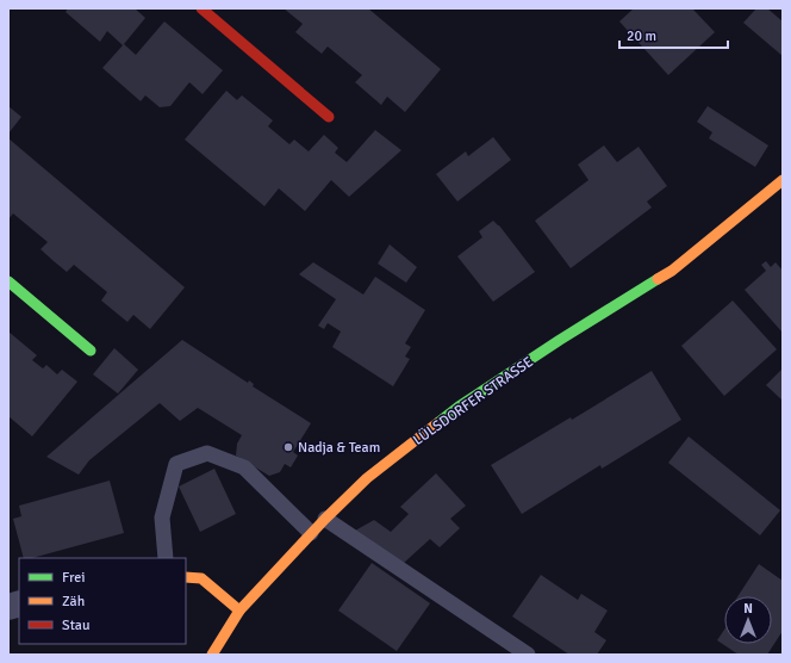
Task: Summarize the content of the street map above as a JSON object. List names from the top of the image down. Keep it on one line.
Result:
{"streets":{"street":["LÜLSDORFER STRASSE"]},"places":["Nadja & Team"],"legend":["Frei","Zäh","Stau"],"scale_bar":"20 m","north":"top"}
